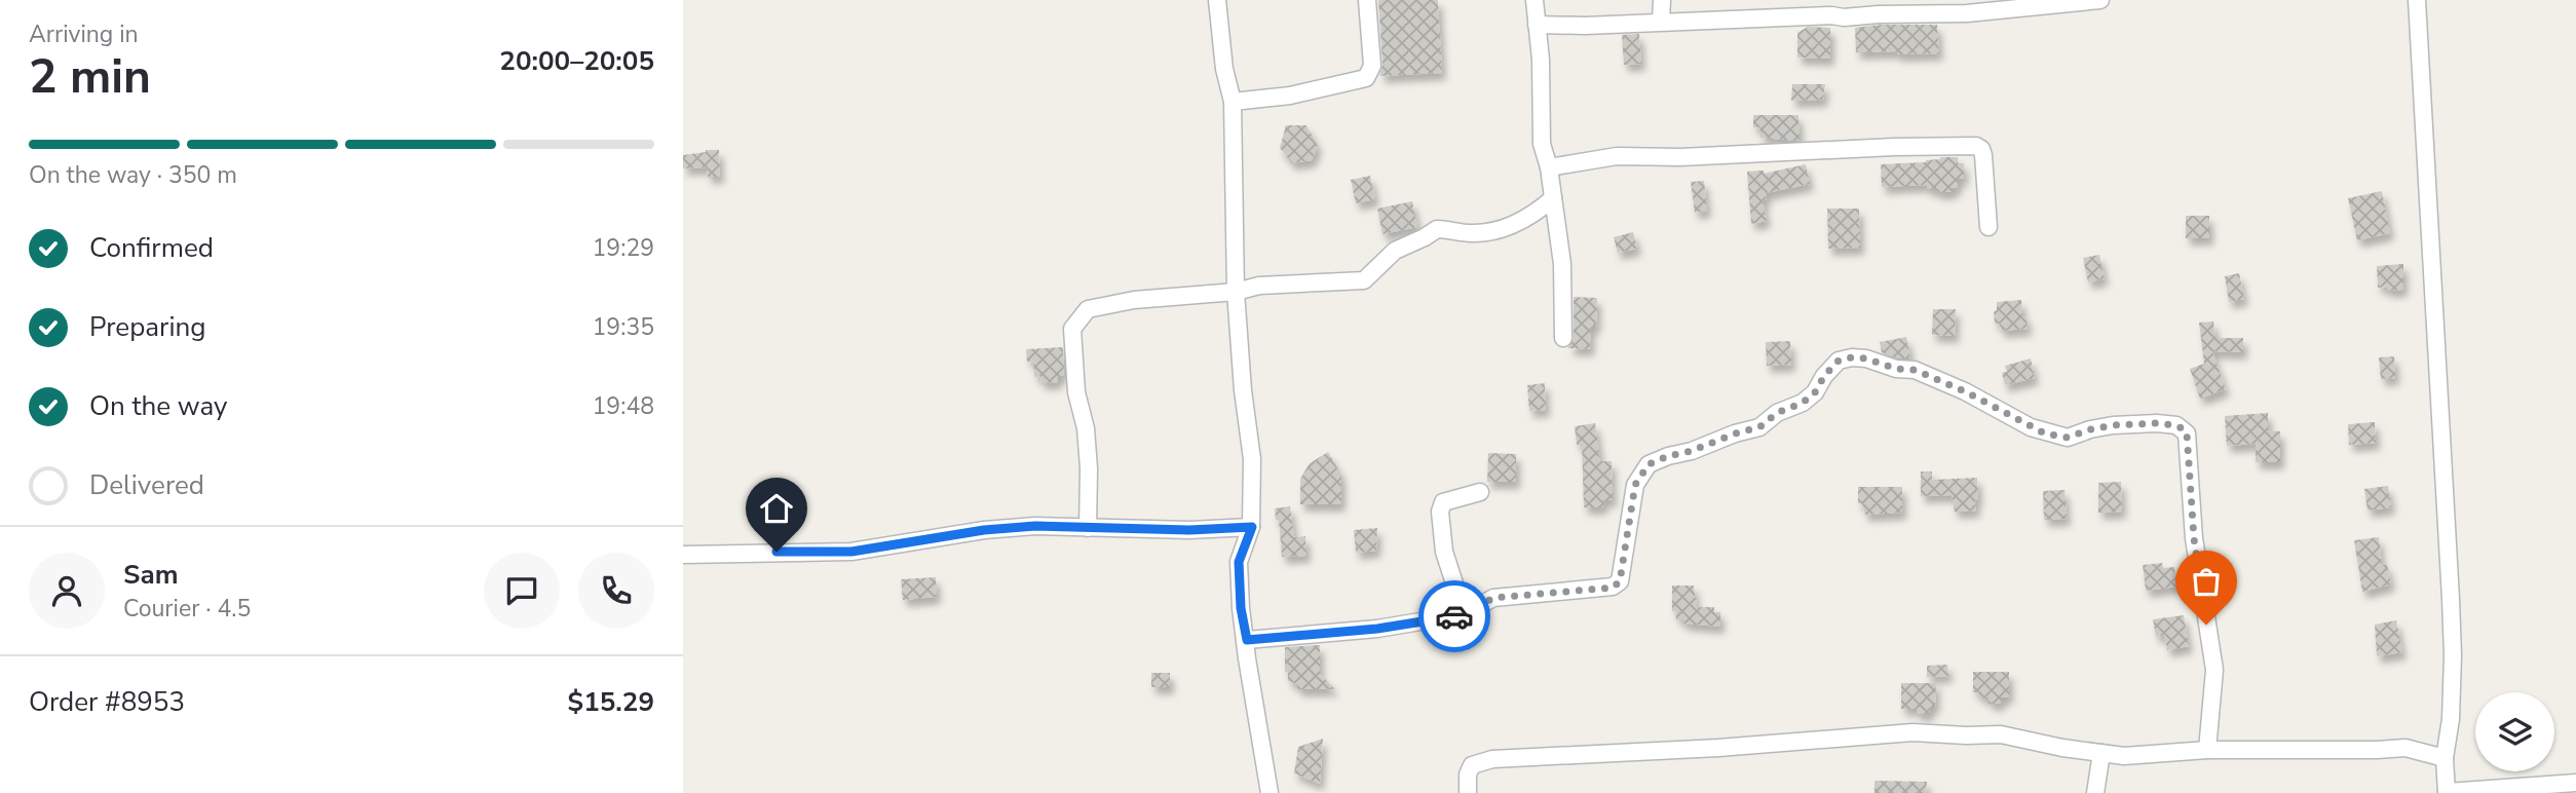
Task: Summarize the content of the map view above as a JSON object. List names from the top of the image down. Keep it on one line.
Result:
{"page":{"heading":["2 min","Arriving in","20:00–20:05"],"panel":["Sam","Courier · 4.5","Order #8953","$15.29"],"bar":"On the way · 350 m","list":[["Confirmed","19:29"],["Preparing","19:35"],["On the way","19:48"],"Delivered"]}}
